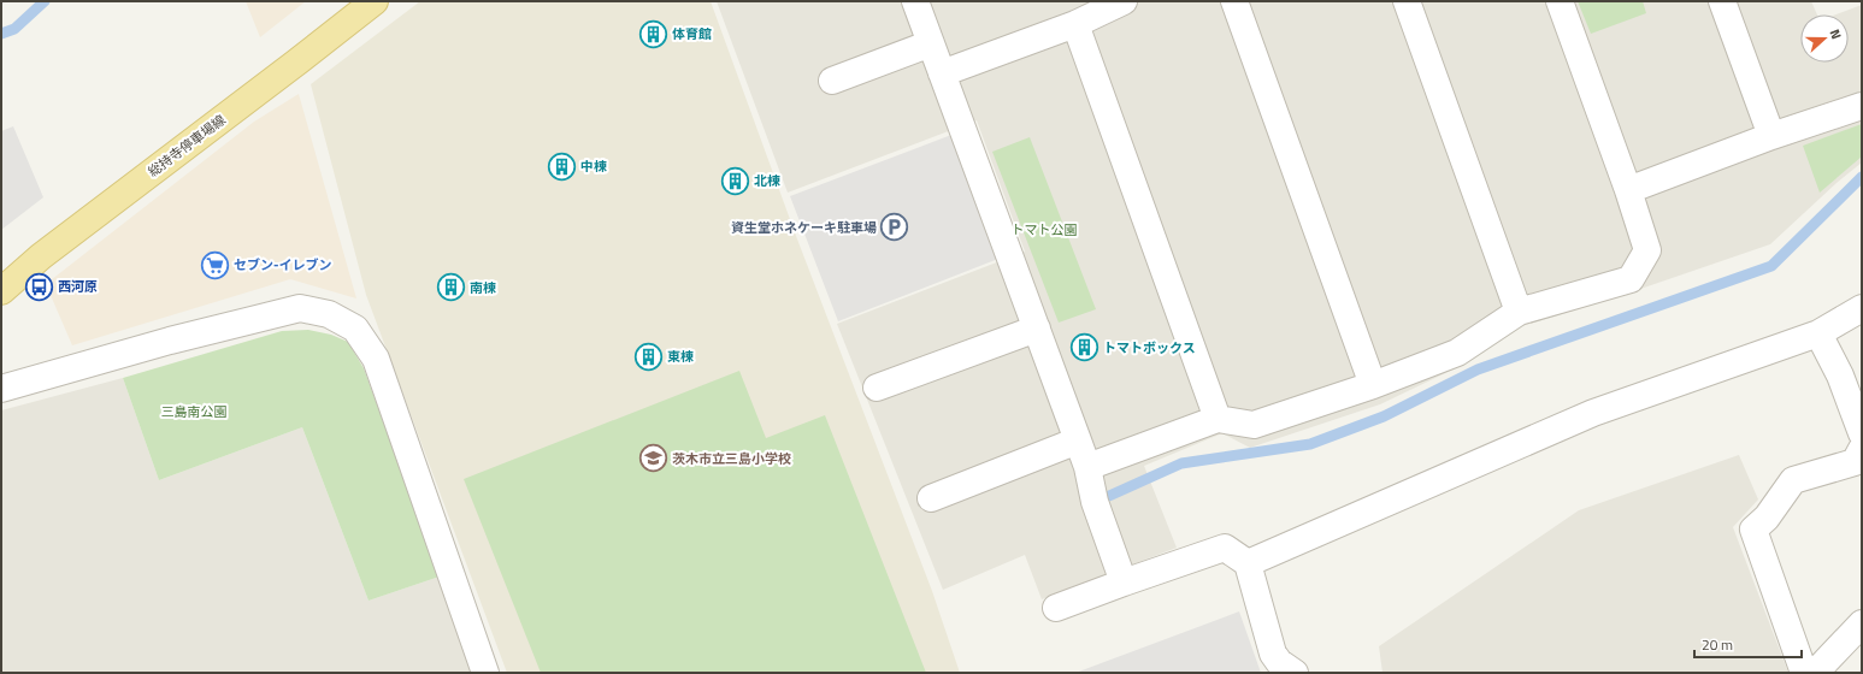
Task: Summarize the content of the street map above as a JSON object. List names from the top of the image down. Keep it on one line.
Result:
{"streets":{"main road":["総持寺停車場線"]},"parks":["トマト公園","三島南公園"],"places":{"building":["体育館","中棟","北棟","南棟","トマトボックス","東棟"],"parking":["資生堂ホネケーキ駐車場"],"supermarket":["セブン-イレブン"],"bus stop":["西河原"],"school or university":["茨木市立三島小学校"]},"scale_bar":"20 m","north":"right"}
